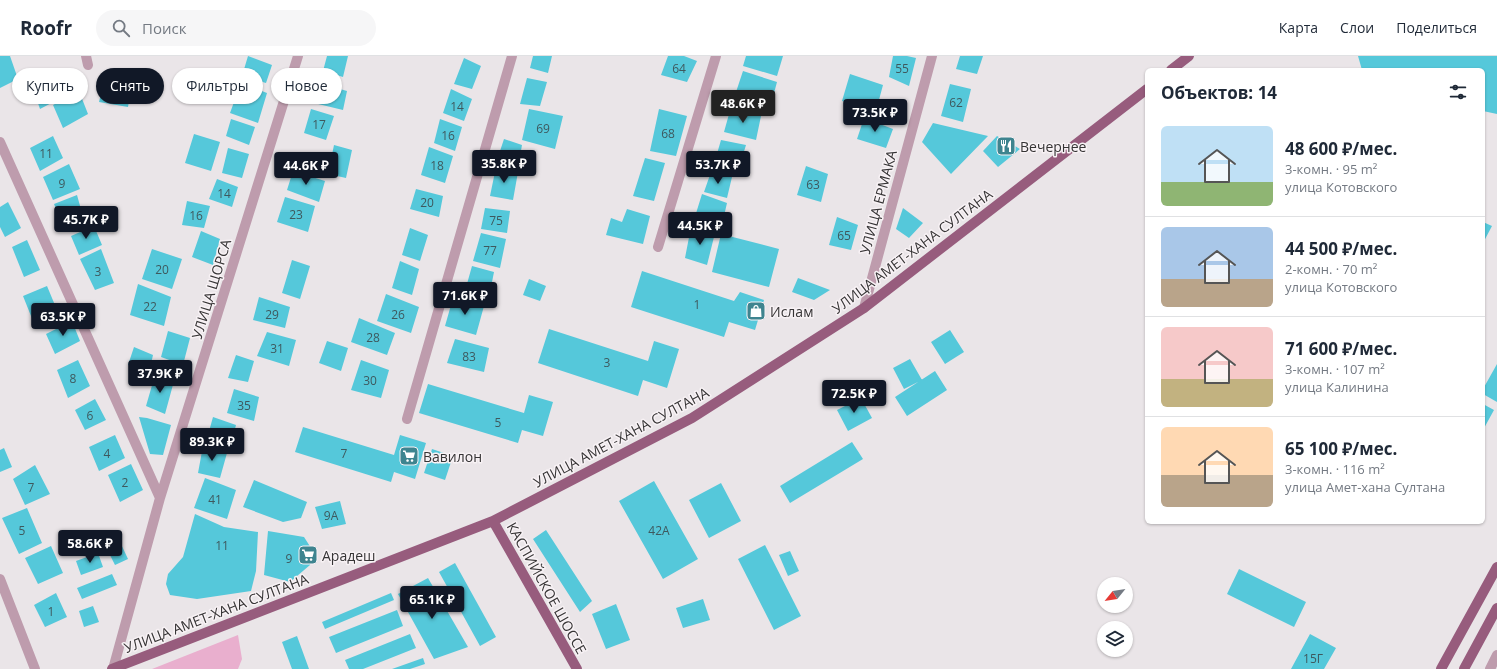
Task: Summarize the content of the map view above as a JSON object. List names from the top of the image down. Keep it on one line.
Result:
{"streets":{"main road":["УЛИЦА АМЕТ-ХАНА СУЛТАНА","КАСПИЙСКОЕ ШОССЕ"],"street":["УЛИЦА ЕРМАКА","УЛИЦА ЩОРСА"]},"crossings":[["УЛИЦА ЕРМАКА","УЛИЦА АМЕТ-ХАНА СУЛТАНА"],["УЛИЦА АМЕТ-ХАНА СУЛТАНА","УЛИЦА ЩОРСА"],["УЛИЦА АМЕТ-ХАНА СУЛТАНА","КАСПИЙСКОЕ ШОССЕ"]],"places":{"restaurant":["Вечернее"],"shop":["Ислам"],"supermarket":["Вавилон","Арадеш"]},"house_numbers":["64","55","62","14","17","69","68","16","11","18","9","63","14","20","23","16","75","65","77","20","3","1","22","29","26","28","31","83","3","8","30","35","6","5","4","7","2","7","41","9А","5","42А","11","9","1","15Г"],"north":"bottom left","page":{"header":"Roofr","search":"Поиск","nav":["Карта","Слои","Поделиться"],"chip":["Купить","Снять","Фильтры","Новое"],"heading":"Объектов: 14","price":["48.6K ₽","73.5K ₽","35.8K ₽","53.7K ₽","44.6K ₽","45.7K ₽","44.5K ₽","71.6K ₽","63.5K ₽","37.9K ₽","72.5K ₽","89.3K ₽","58.6K ₽","65.1K ₽"],"list":[{"name":"48 600 ₽/мес.","note":"3-комн. · 95 m² · улица Котовского"},{"name":"44 500 ₽/мес.","note":"2-комн. · 70 m² · улица Котовского"},{"name":"71 600 ₽/мес.","note":"3-комн. · 107 m² · улица Калинина"},{"name":"65 100 ₽/мес.","note":"3-комн. · 116 m² · улица Амет-хана Султана"}]}}
